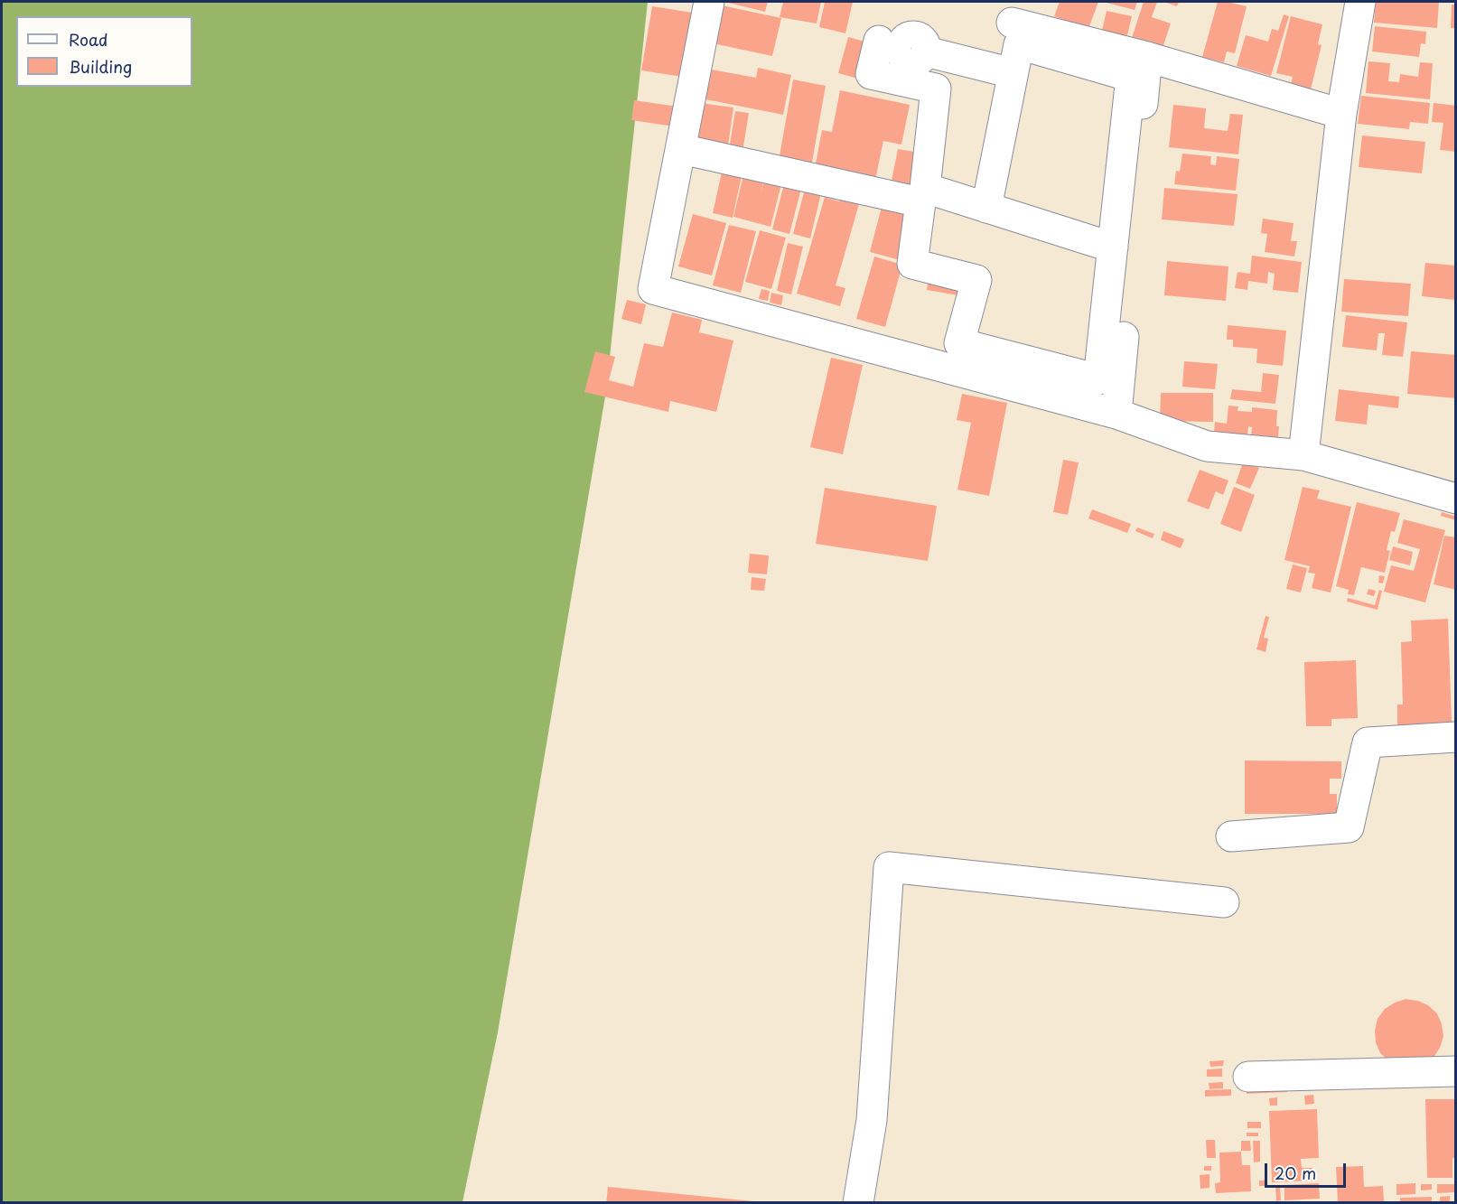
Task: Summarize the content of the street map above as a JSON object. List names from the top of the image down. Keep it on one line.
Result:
{"legend":["Road","Building"],"scale_bar":"20 m"}
